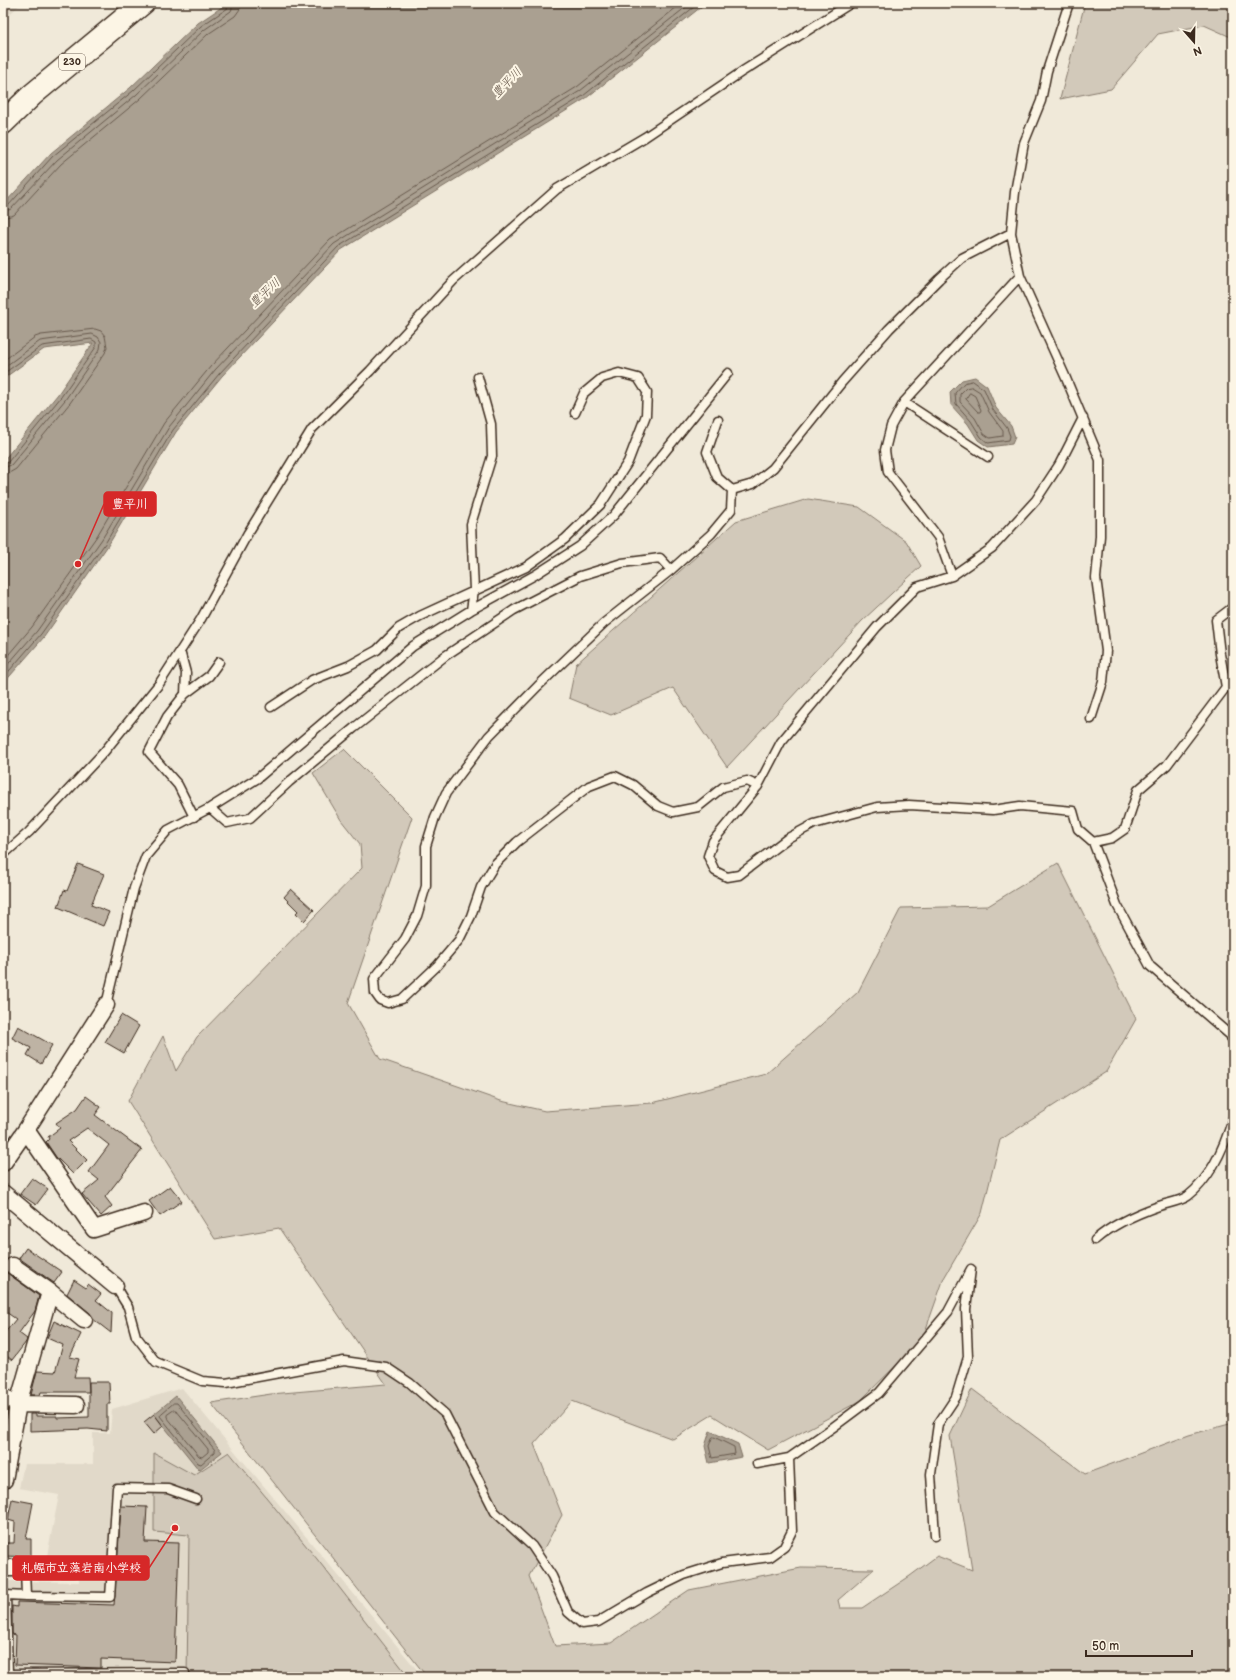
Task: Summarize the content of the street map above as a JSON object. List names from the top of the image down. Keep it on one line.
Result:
{"streets":{"highway":["230"]},"water":["豊平川"],"places":["豊平川","札幌市立藻岩南小学校"],"scale_bar":"50 m","north":"bottom"}
